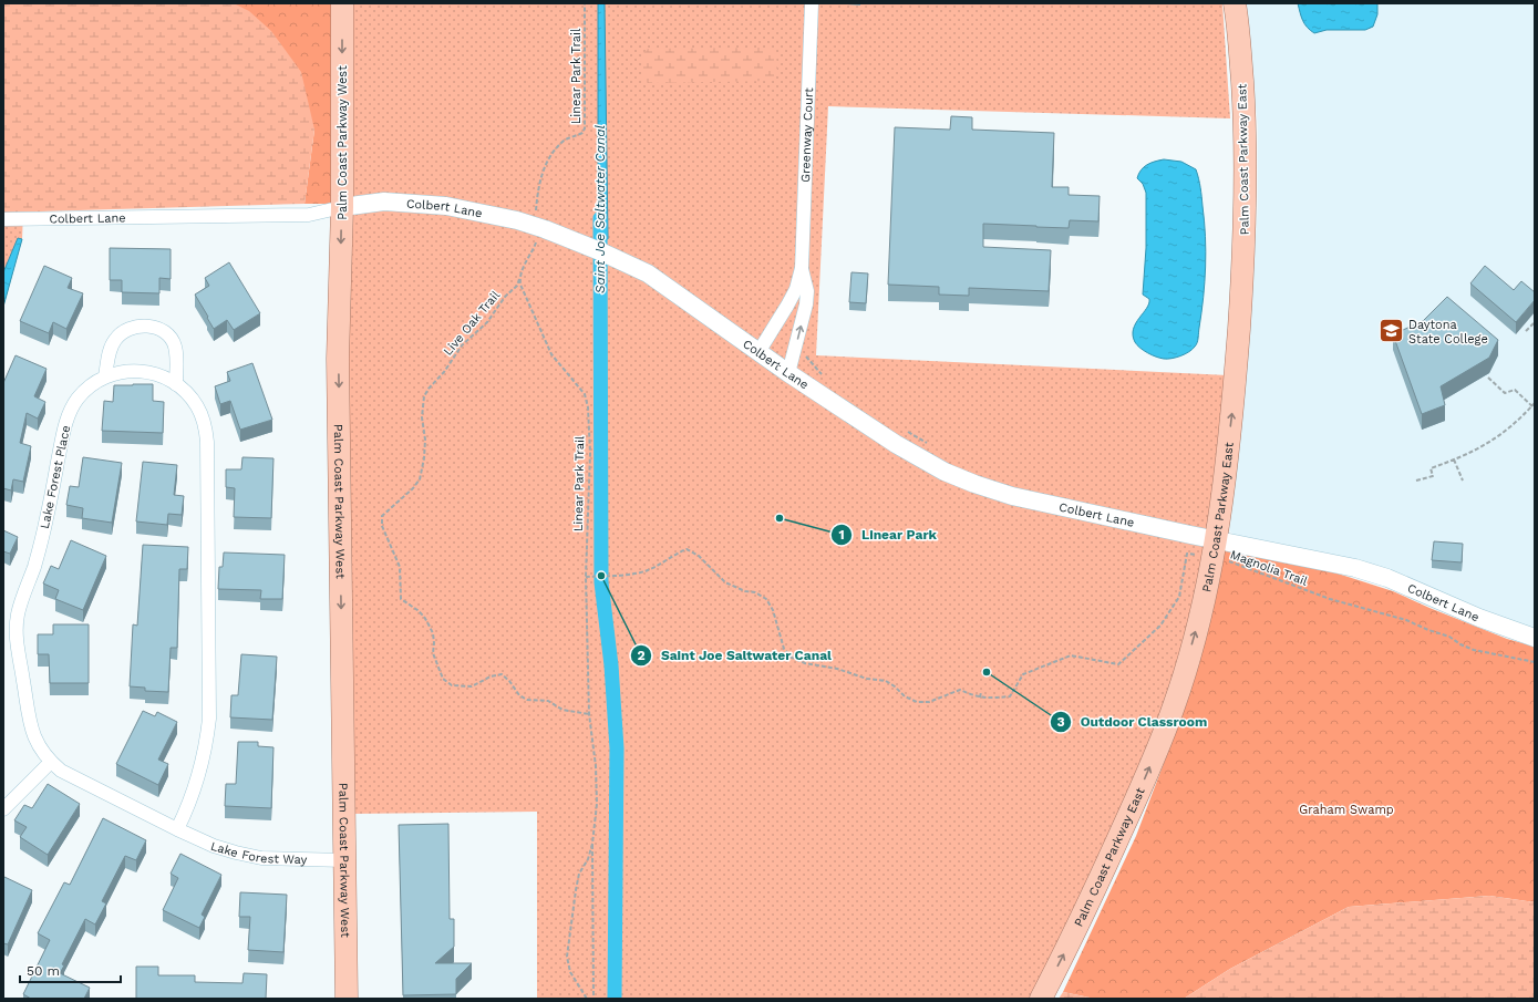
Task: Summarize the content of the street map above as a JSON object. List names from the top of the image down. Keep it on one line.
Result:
{"streets":{"main road":["Palm Coast Parkway West","Palm Coast Parkway East"],"street":["Greenway Court","Colbert Lane","Lake Forest Place","Lake Forest Way"],"path":["Linear Park Trail","Live Oak Trail","Magnolia Trail"]},"crossings":[["Linear Park Trail","Colbert Lane"],["Linear Park Trail","Live Oak Trail"],["Palm Coast Parkway West","Colbert Lane"],["Palm Coast Parkway West","Lake Forest Way"],["Palm Coast Parkway East","Colbert Lane"],["Palm Coast Parkway East","Magnolia Trail"],["Colbert Lane","Magnolia Trail"],["Lake Forest Place","Lake Forest Way"]],"one_way":["Palm Coast Parkway West","Palm Coast Parkway East"],"water":["Saint Joe Saltwater Canal"],"parks":["Graham Swamp"],"places":{"school or university":["Daytona State College"],"other":["Linear Park","Saint Joe Saltwater Canal","Outdoor Classroom"]},"scale_bar":"50 m"}
